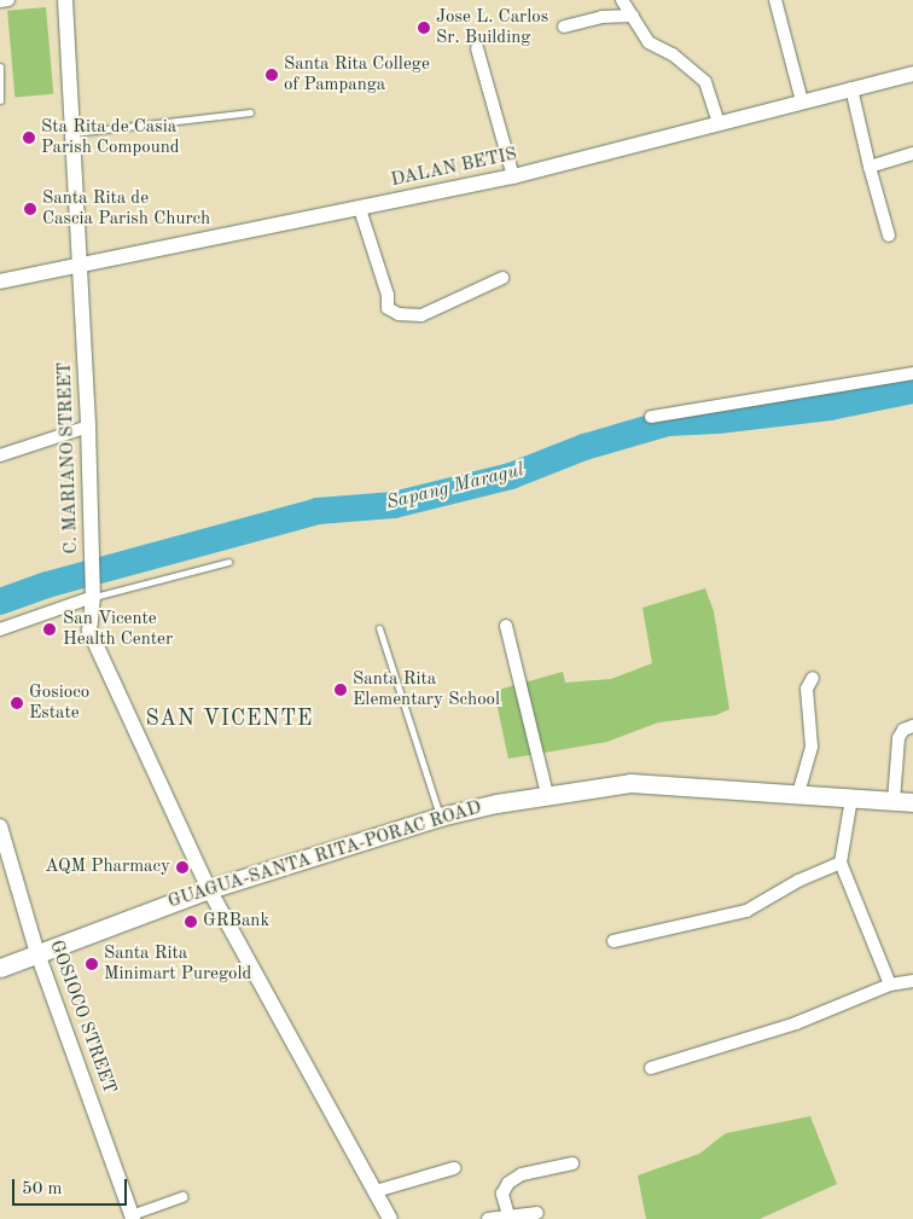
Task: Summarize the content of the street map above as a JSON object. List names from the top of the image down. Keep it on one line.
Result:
{"streets":{"main road":["GUAGUA-SANTA RITA-PORAC ROAD"],"street":["DALAN BETIS","C. MARIANO STREET","GOSIOCO STREET"]},"crossings":[["DALAN BETIS","C. MARIANO STREET"],["C. MARIANO STREET","GUAGUA-SANTA RITA-PORAC ROAD"],["GUAGUA-SANTA RITA-PORAC ROAD","GOSIOCO STREET"]],"districts":["SAN VICENTE"],"water":["Sapang Maragul"],"places":["Jose L. Carlos Sr. Building","Santa Rita College of Pampanga","Sta Rita de Casia Parish Compound","Santa Rita de Cascia Parish Church","San Vicente Health Center","Santa Rita Elementary School","Gosioco Estate","AQM Pharmacy","GRBank","Santa Rita Minimart Puregold"],"scale_bar":"50 m"}
